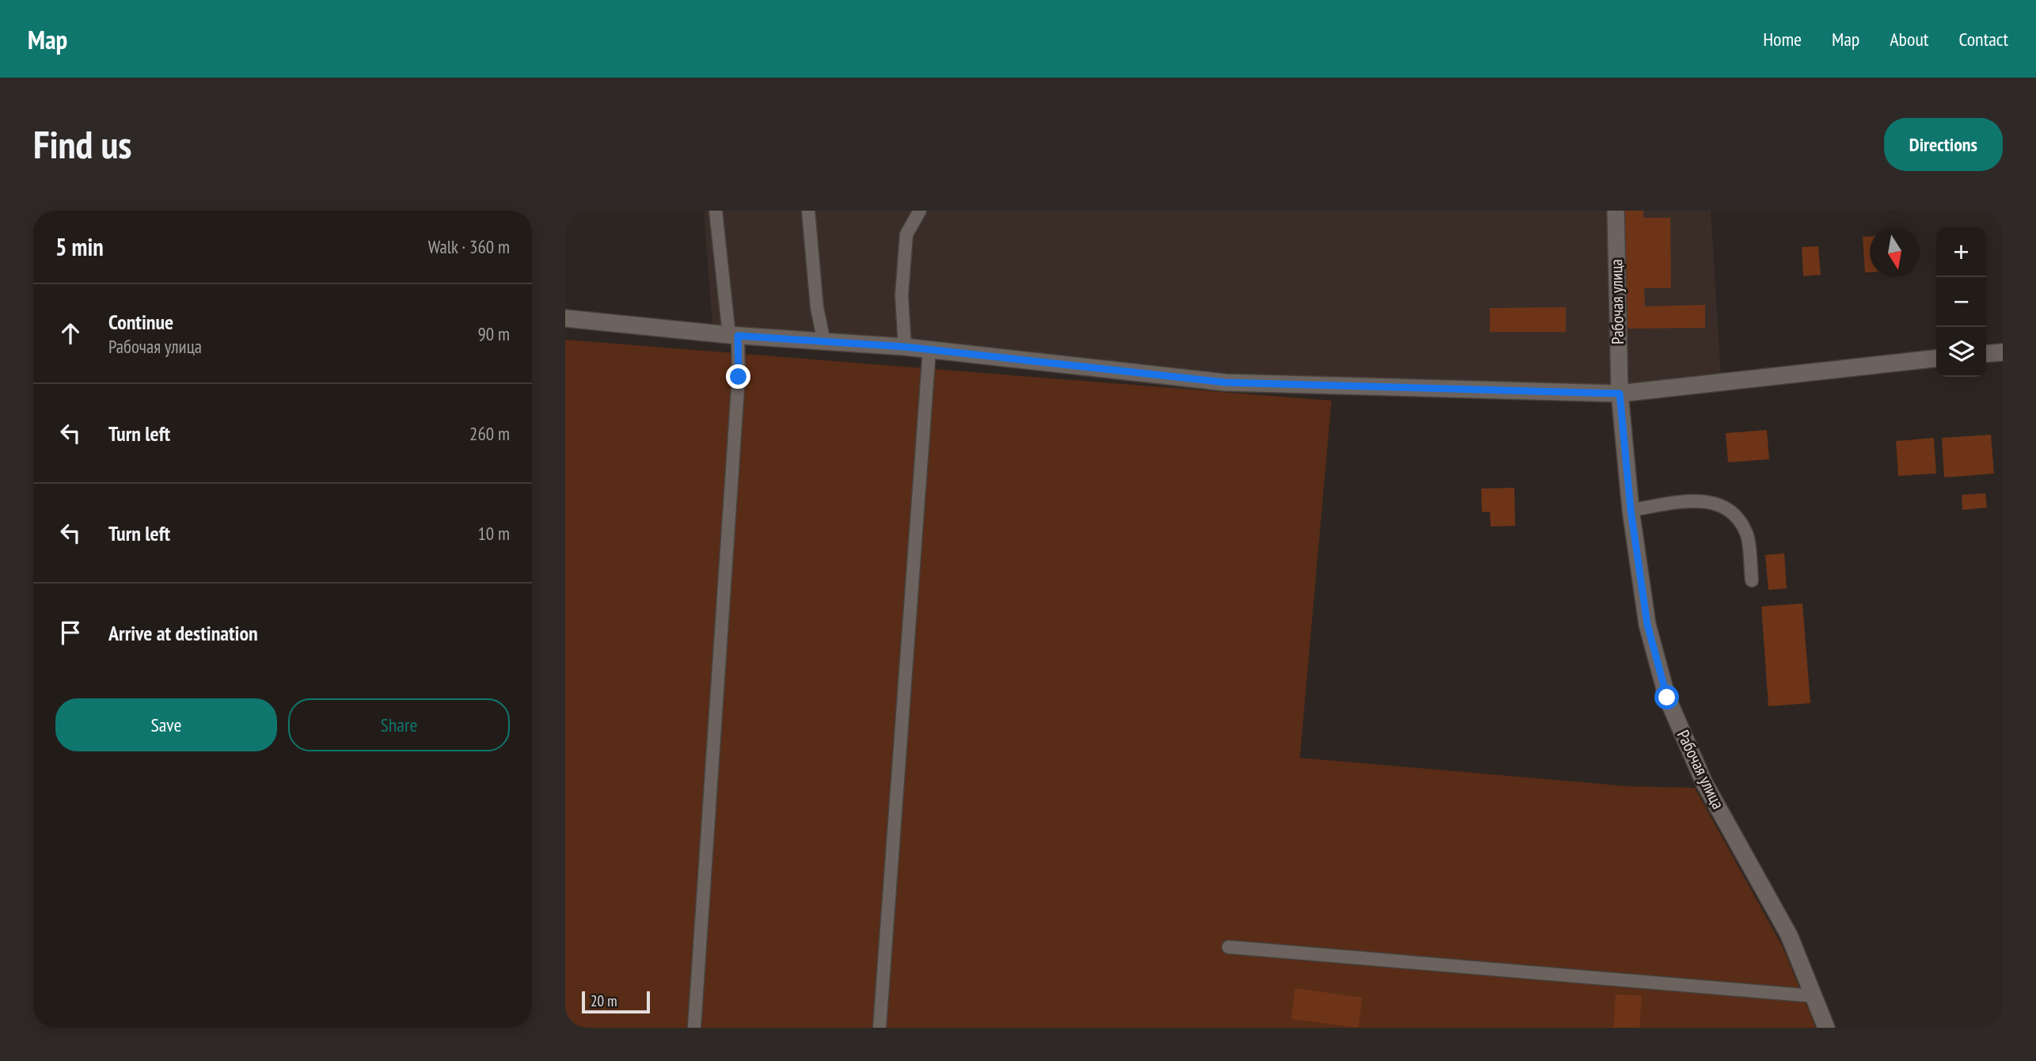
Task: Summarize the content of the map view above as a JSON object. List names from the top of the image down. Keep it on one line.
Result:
{"streets":{"street":["Рабочая улица"]},"scale_bar":"20 m","north":"bottom","page":{"header":"Map","nav":["Home","Map","About","Contact"],"buttons":["Directions",["Save","Share"]],"title":"Find us","heading":["5 min","Walk · 360 m"],"map_buttons":["+","−"],"list":[["Continue","Рабочая улица","90 m"],["Turn left","260 m"],["Turn left","10 m"],"Arrive at destination"],"scale":"20 m"}}
